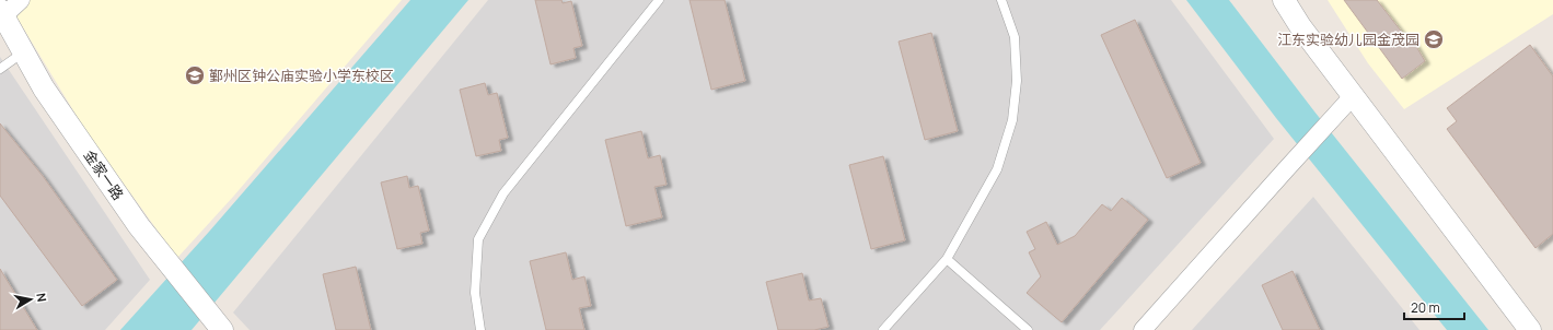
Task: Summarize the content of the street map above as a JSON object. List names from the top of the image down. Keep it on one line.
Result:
{"streets":{"street":["金家一路"]},"places":{"school or university":["江东实验幼儿园金茂园","鄞州区钟公庙实验小学东校区"]},"scale_bar":"20 m","north":"right"}
